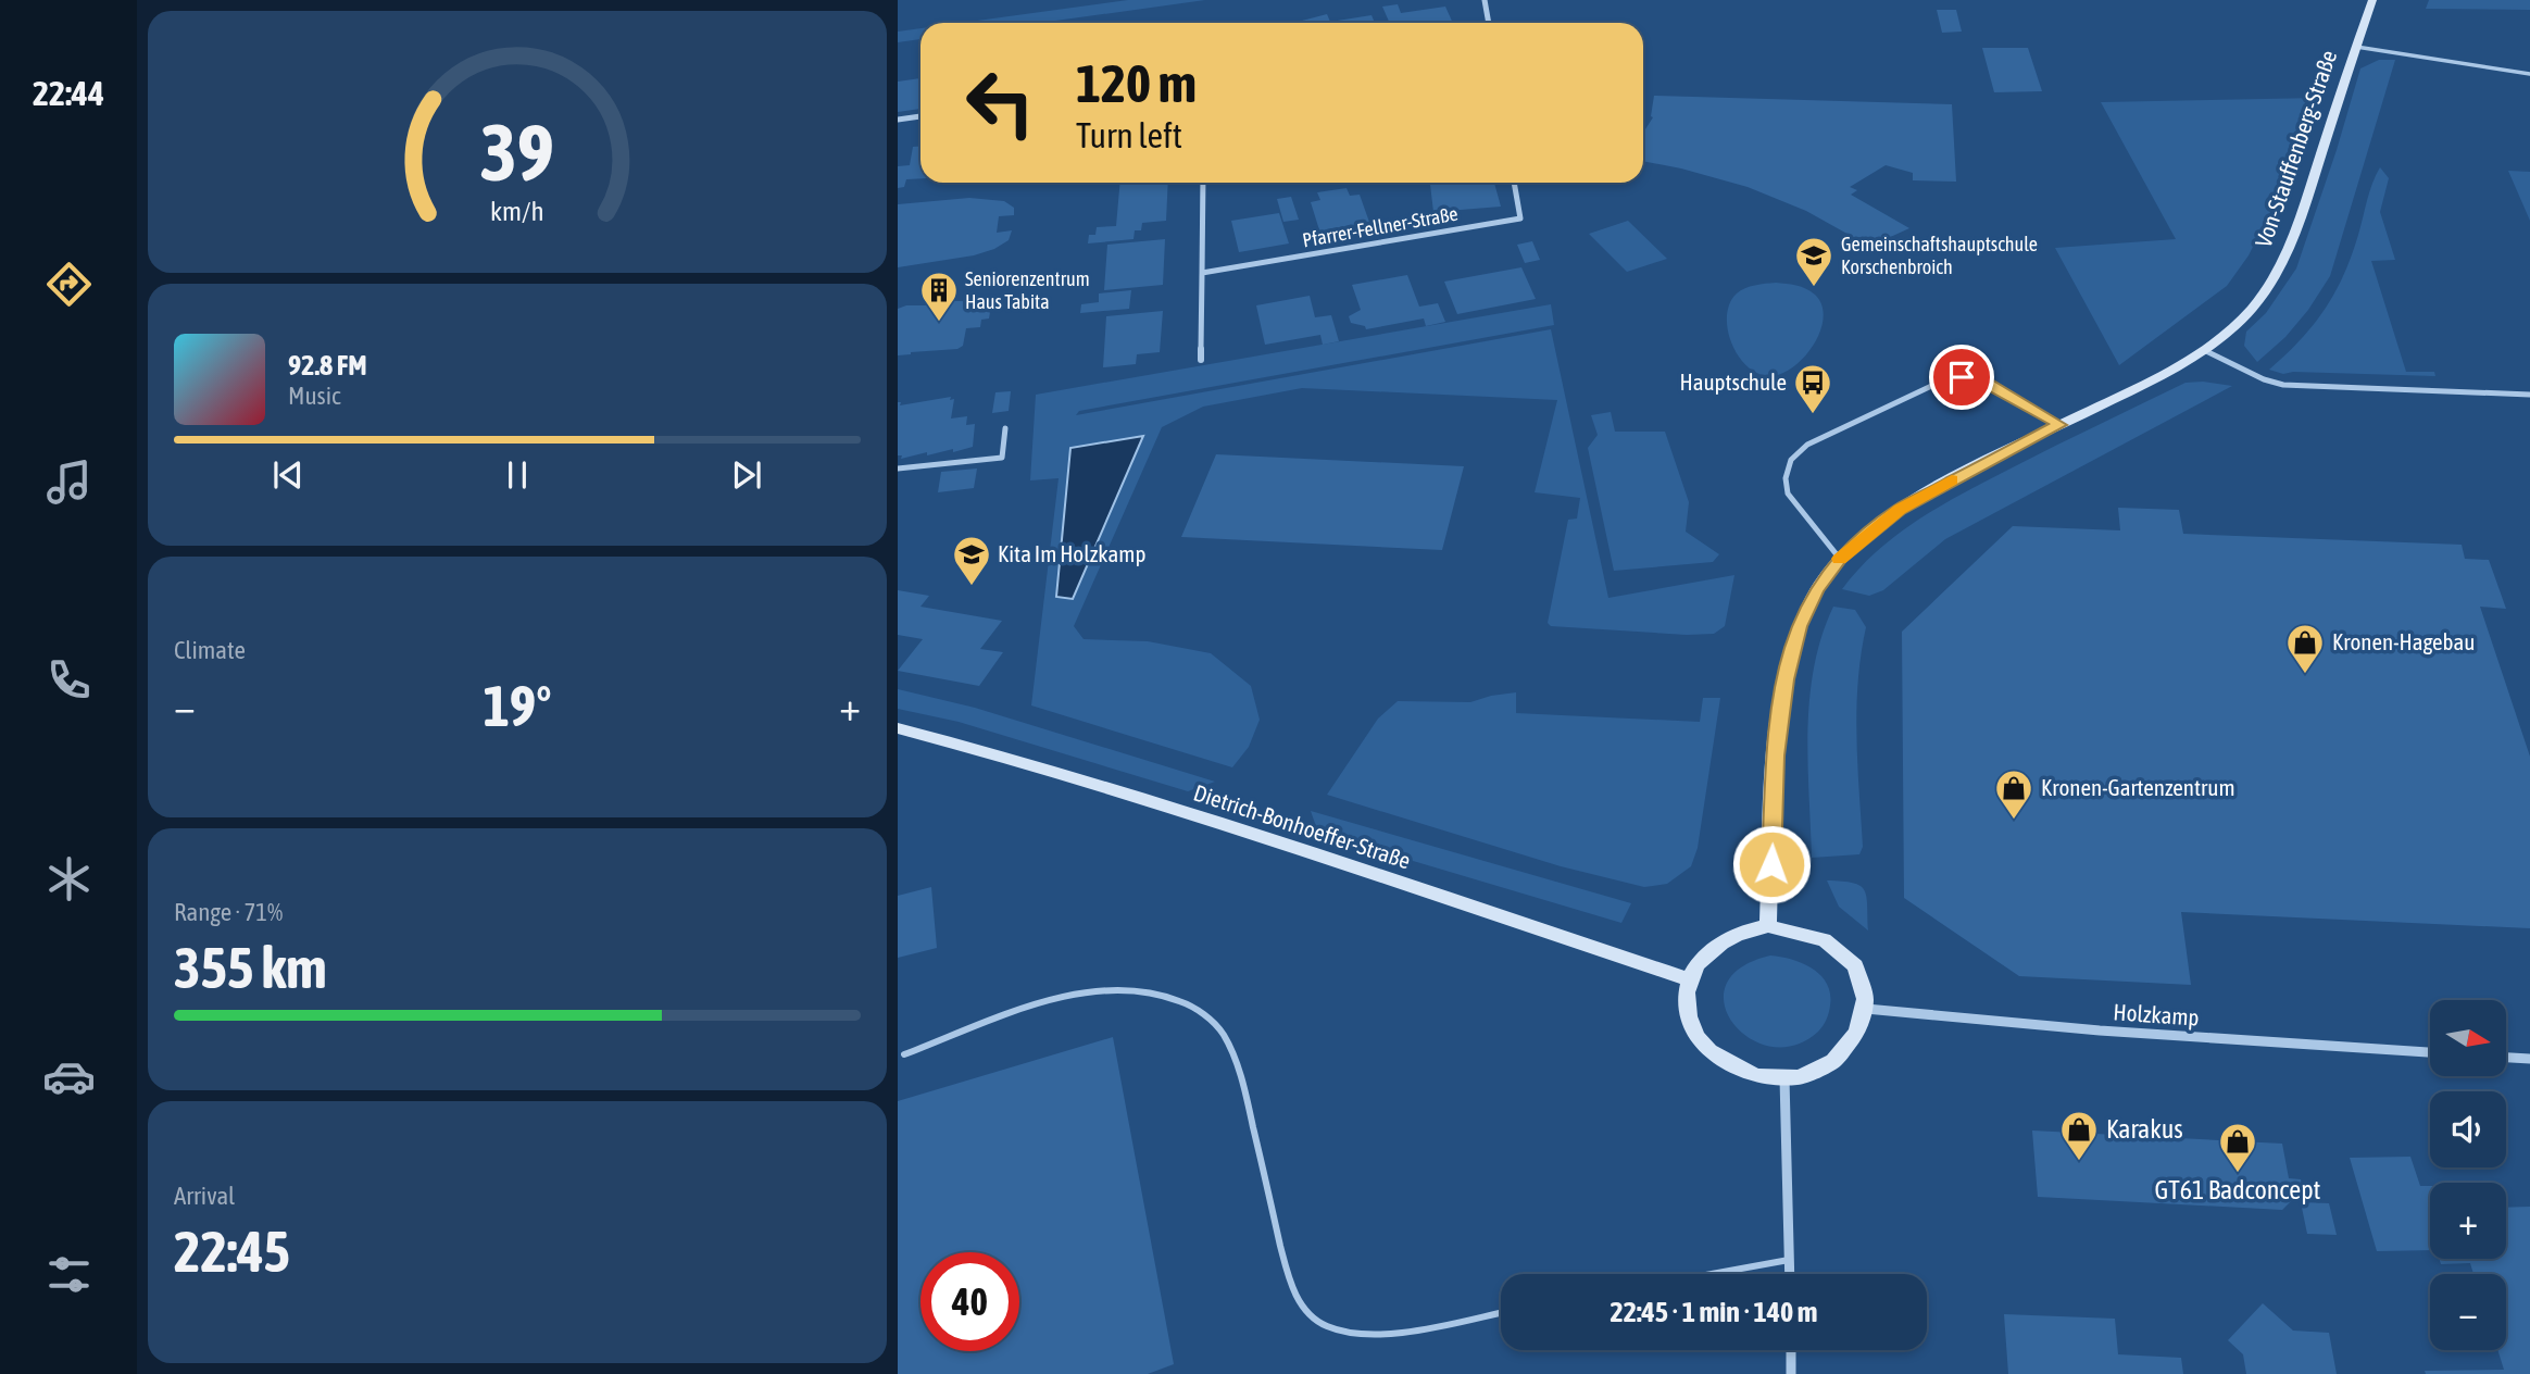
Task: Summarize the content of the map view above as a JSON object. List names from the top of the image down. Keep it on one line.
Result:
{"streets":{"street":["Von-Stauffenberg-Straße","Pfarrer-Fellner-Straße","Dietrich-Bonhoeffer-Straße","Holzkamp"]},"crossings":[["Von-Stauffenberg-Straße","Dietrich-Bonhoeffer-Straße"],["Von-Stauffenberg-Straße","Holzkamp"],["Dietrich-Bonhoeffer-Straße","Holzkamp"]],"places":{"school or university":["Gemeinschaftshauptschule Korschenbroich","Kita Im Holzkamp"],"building":["Seniorenzentrum Haus Tabita"],"bus stop":["Hauptschule"],"shop":["Kronen-Hagebau","Kronen-Gartenzentrum","Karakus","GT61 Badconcept"]},"north":"right","page":{"tabs":"22:44","turn":["120 m","Turn left"],"song":["92.8 FM","Music"],"tile":["Climate",["Range · 71%","355 km"],["Arrival","22:45"]],"heat":["−","19°","+"],"map_buttons":["+","−"],"limit":"40","trip":"22:45 · 1 min · 140 m","gauge":["39","km/h"]}}
